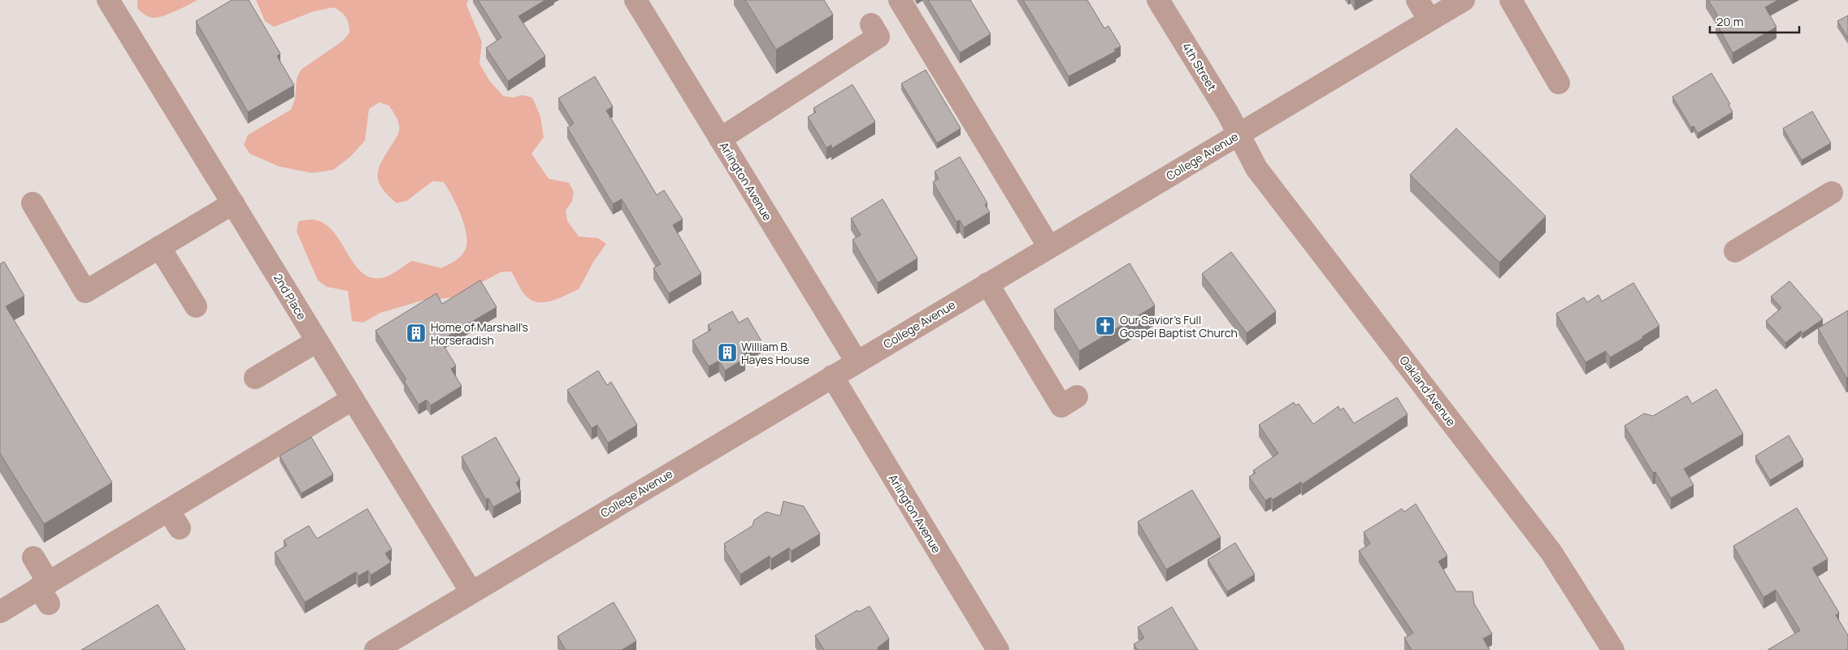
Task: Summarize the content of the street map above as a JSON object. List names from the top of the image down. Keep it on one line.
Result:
{"streets":{"street":["4th Street","College Avenue","Arlington Avenue","2nd Place","Oakland Avenue"]},"crossings":[["4th Street","College Avenue"],["4th Street","Oakland Avenue"],["College Avenue","Arlington Avenue"],["College Avenue","2nd Place"],["College Avenue","Oakland Avenue"]],"places":{"church":["Our Savior's Full Gospel Baptist Church"],"building":["Home of Marshall's Horseradish","William B. Hayes House"]},"scale_bar":"20 m"}
